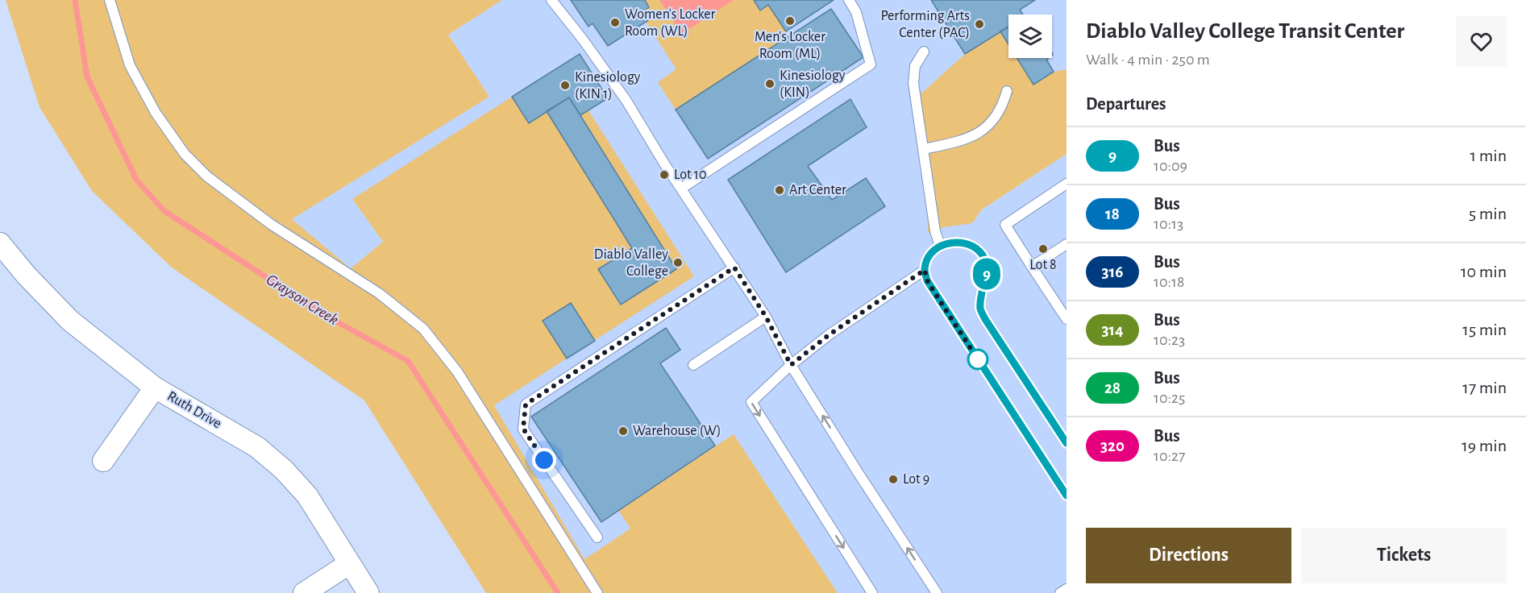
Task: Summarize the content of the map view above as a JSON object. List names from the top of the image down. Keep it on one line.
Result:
{"streets":{"street":["Ruth Drive"]},"water":["Grayson Creek"],"places":["Men's Locker Room (ML)","Women's Locker Room (WL)","Performing Arts Center (PAC)","Kinesiology (KIN)","Kinesiology (KIN 1)","Lot 10","Art Center","Lot 8","Diablo Valley College","Warehouse (W)","Lot 9"],"lines":["bus line 9"],"page":{"on_map":"9","heading":[["Diablo Valley College Transit Center","Walk · 4 min · 250 m"],"Departures"],"list":[{"mark":"9","name":"Bus","note":"10:09","value":"1 min"},{"mark":"18","name":"Bus","note":"10:13","value":"5 min"},{"mark":"316","name":"Bus","note":"10:18","value":"10 min"},{"mark":"314","name":"Bus","note":"10:23","value":"15 min"},{"mark":"28","name":"Bus","note":"10:25","value":"17 min"},{"mark":"320","name":"Bus","note":"10:27","value":"19 min"}],"buttons":["Directions","Tickets"]}}
